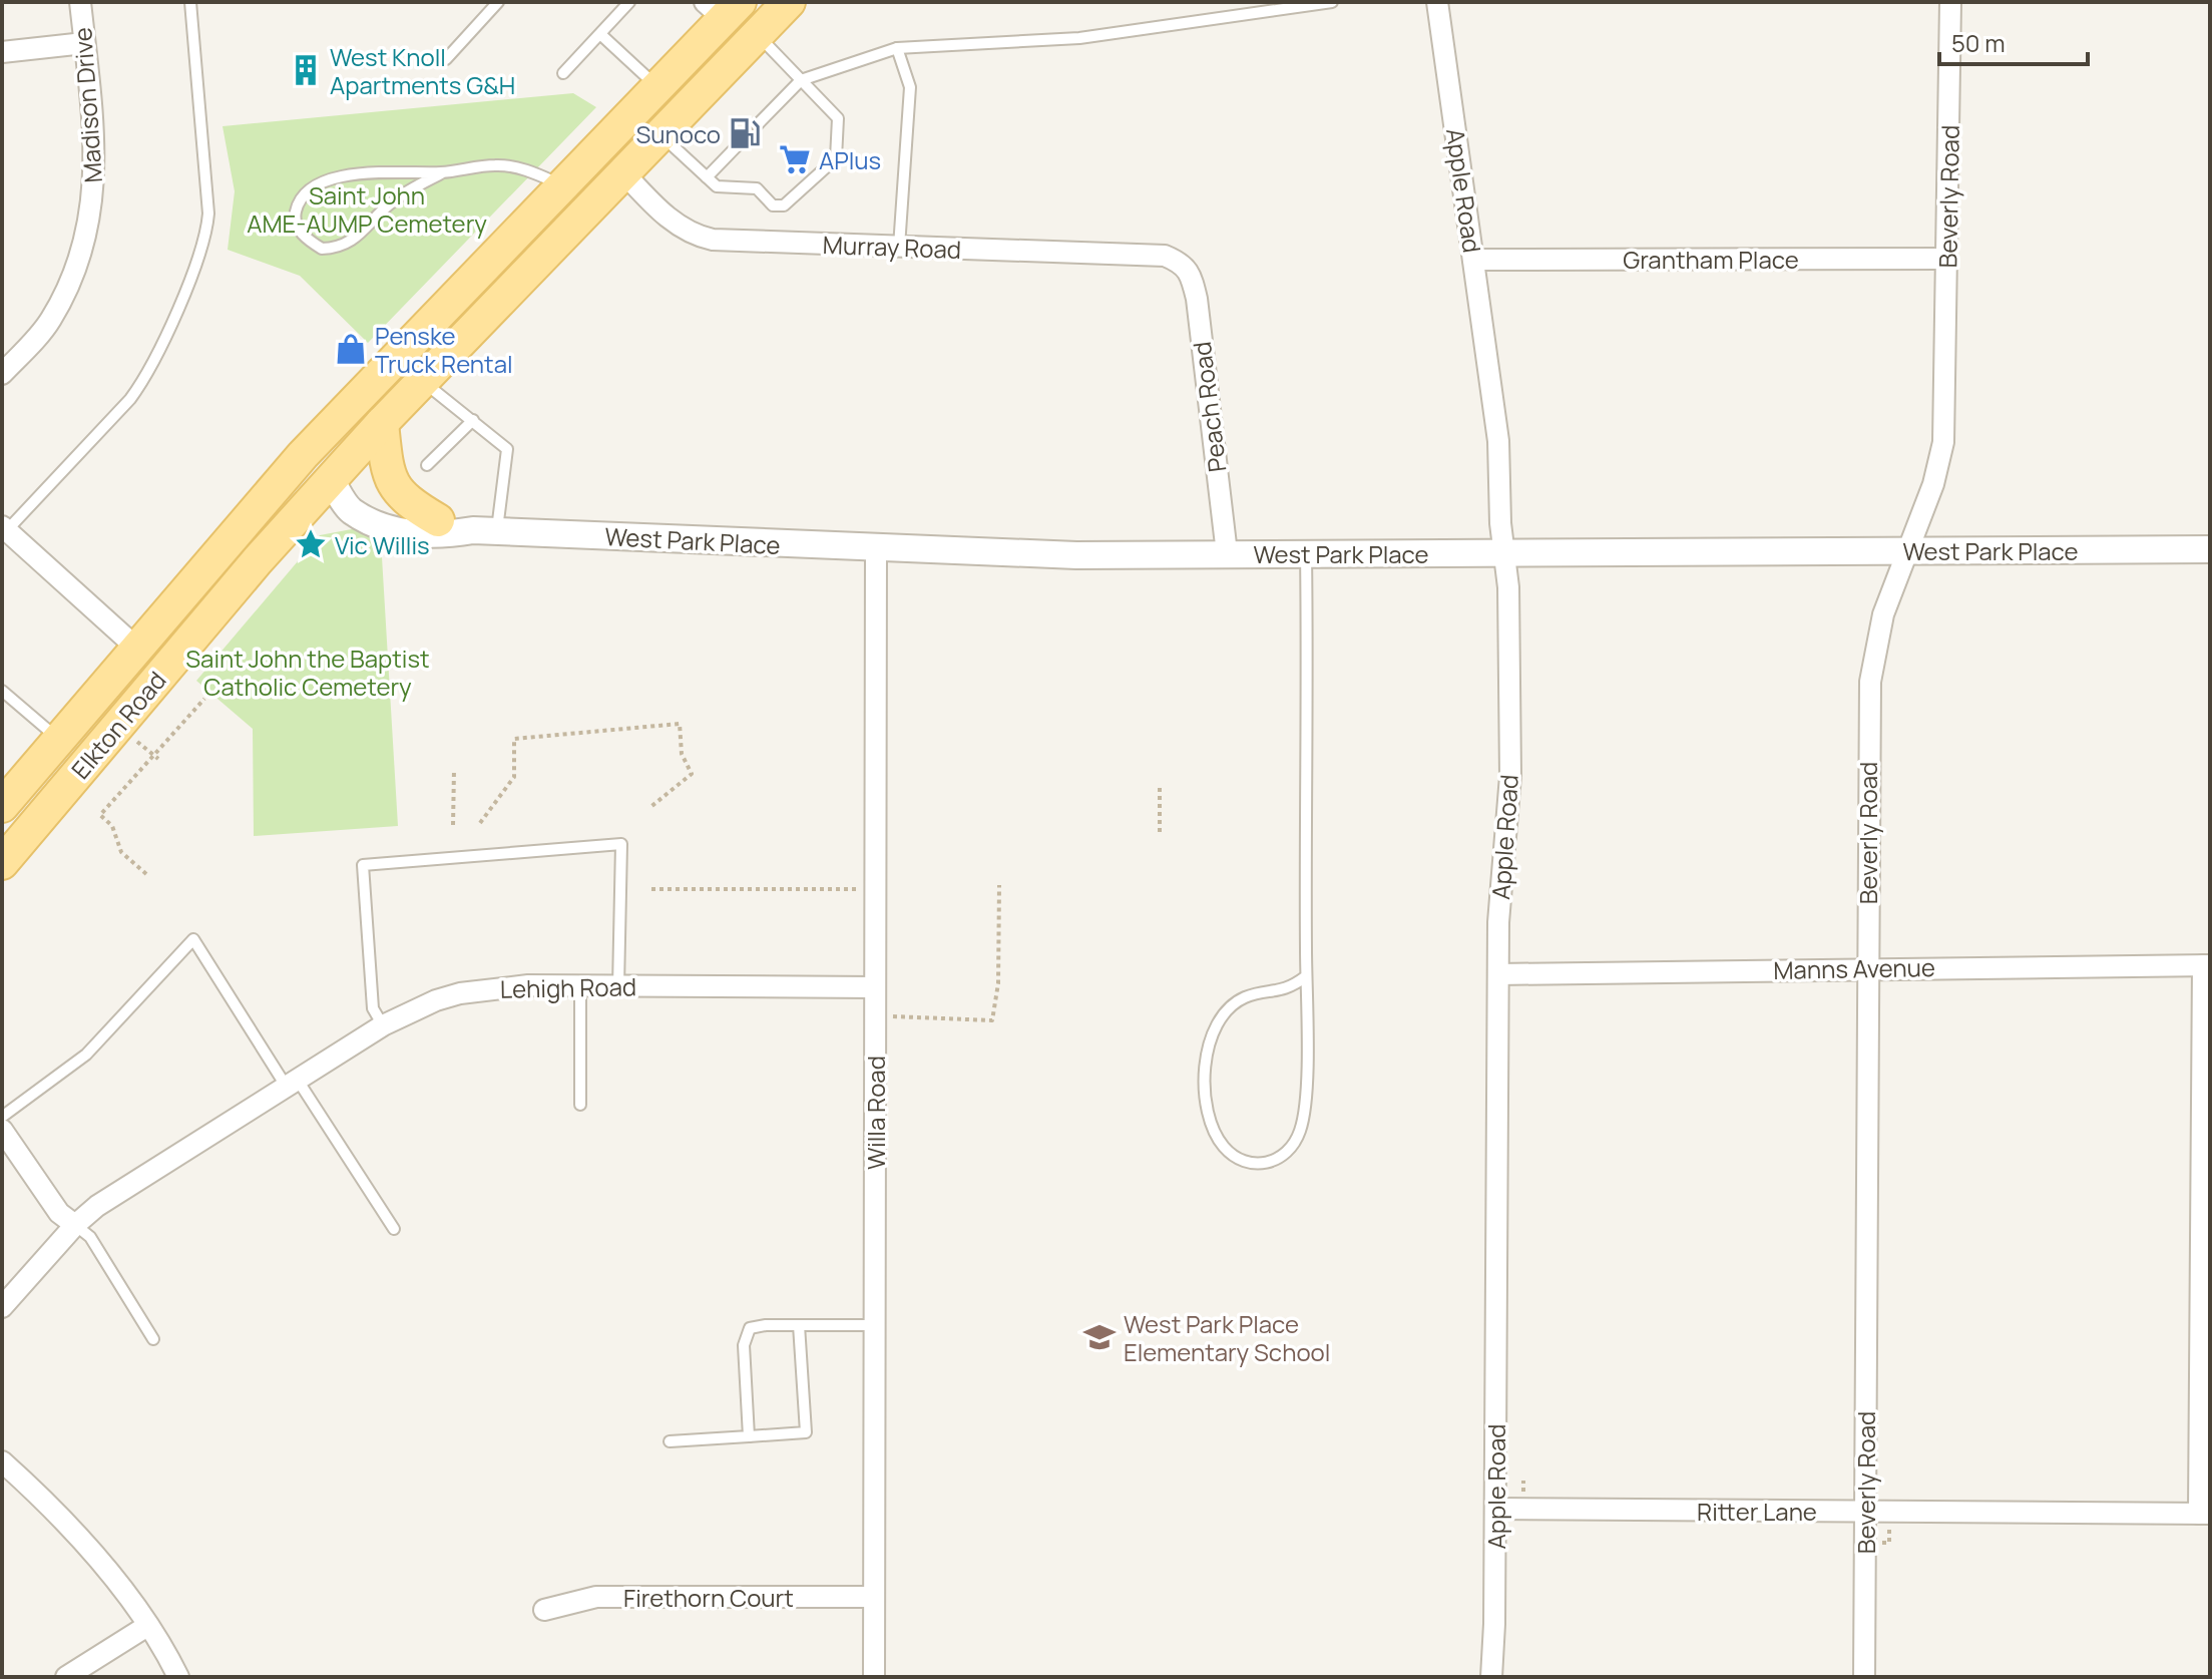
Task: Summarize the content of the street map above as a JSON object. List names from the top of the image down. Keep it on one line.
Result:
{"streets":{"main road":["Elkton Road"],"street":["Madison Drive","Apple Road","Beverly Road","Murray Road","Grantham Place","Peach Road","West Park Place","Manns Avenue","Lehigh Road","Willa Road","Ritter Lane","Firethorn Court"]},"crossings":[["Apple Road","Grantham Place"],["Apple Road","West Park Place"],["Apple Road","Manns Avenue"],["Apple Road","Ritter Lane"],["Beverly Road","Grantham Place"],["Beverly Road","West Park Place"],["Beverly Road","Manns Avenue"],["Beverly Road","Ritter Lane"],["Murray Road","Peach Road"],["Murray Road","Elkton Road"],["Peach Road","West Park Place"],["West Park Place","Elkton Road"],["West Park Place","Willa Road"],["Lehigh Road","Willa Road"],["Willa Road","Firethorn Court"]],"parks":["Saint John AME-AUMP Cemetery","Saint John the Baptist Catholic Cemetery"],"places":{"building":["West Knoll Apartments G&H"],"fuel station":["Sunoco"],"supermarket":["APlus"],"shop":["Penske Truck Rental"],"place":["Vic Willis"],"school or university":["West Park Place Elementary School"]},"scale_bar":"50 m"}
